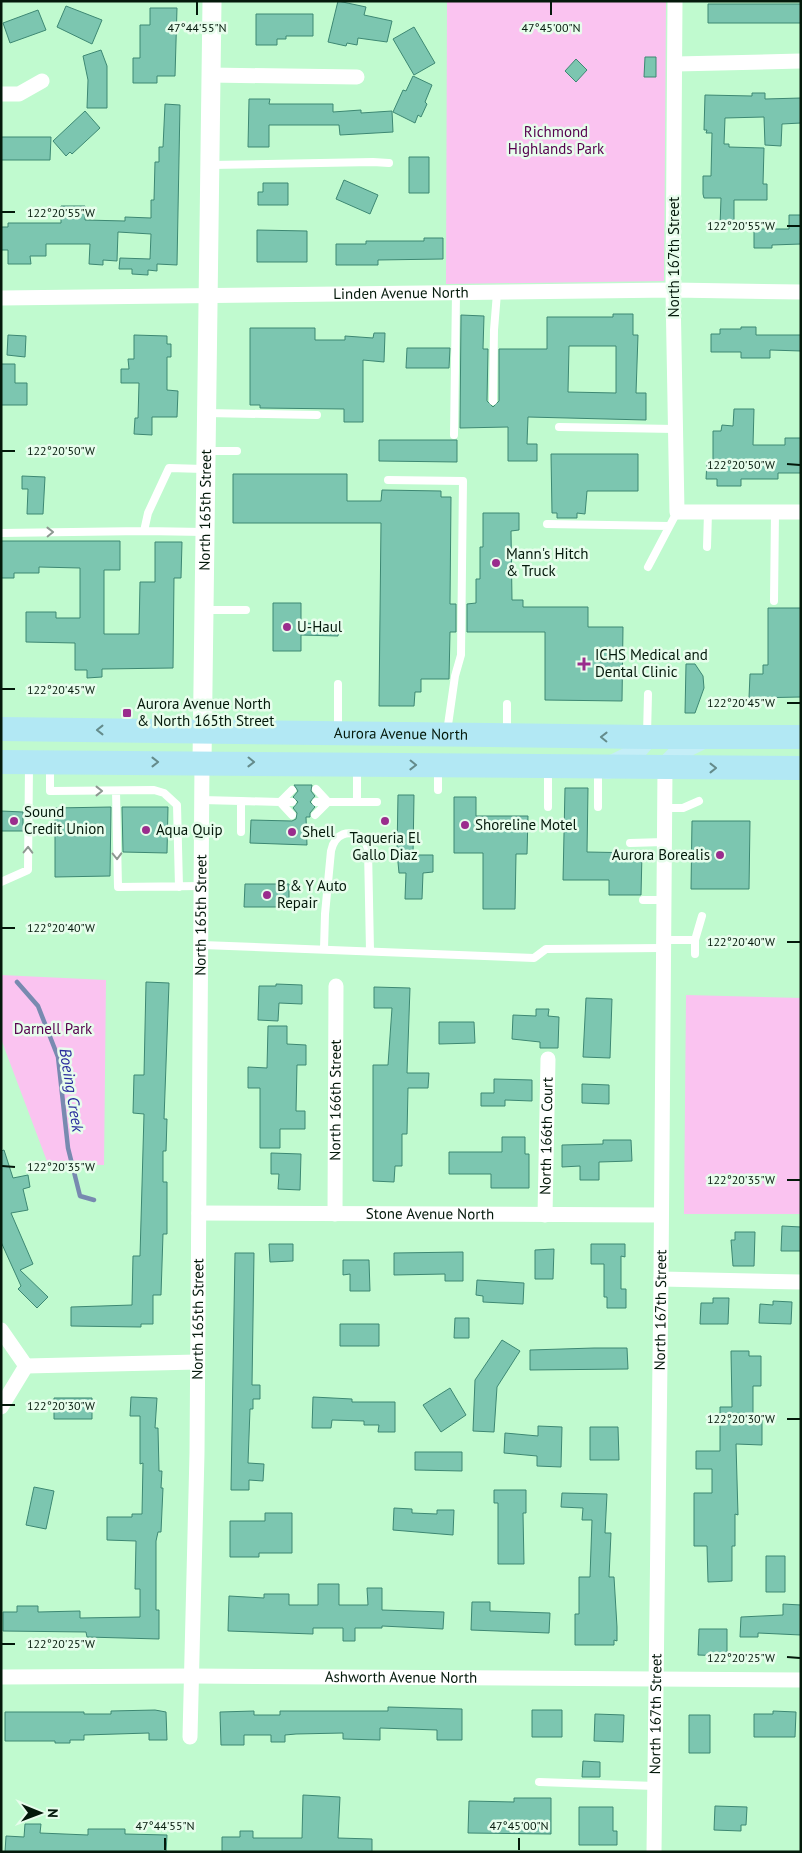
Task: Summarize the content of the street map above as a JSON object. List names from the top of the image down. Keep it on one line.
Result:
{"streets":{"highway":["Aurora Avenue North"],"street":["North 167th Street","Linden Avenue North","North 165th Street","North 166th Street","North 166th Court","Stone Avenue North","Ashworth Avenue North"]},"crossings":[["North 167th Street","Linden Avenue North"],["North 167th Street","Aurora Avenue North"],["North 167th Street","Stone Avenue North"],["North 167th Street","Ashworth Avenue North"],["Linden Avenue North","North 165th Street"],["North 165th Street","Aurora Avenue North"],["North 165th Street","Stone Avenue North"],["North 165th Street","Ashworth Avenue North"],["North 166th Street","Stone Avenue North"],["North 166th Court","Stone Avenue North"]],"water":["Boeing Creek"],"parks":["Richmond Highlands Park","Darnell Park"],"places":{"other":["Mann's Hitch & Truck","U-Haul","Sound Credit Union","Taqueria El Gallo Diaz","Shoreline Motel","Aqua Quip","Shell","Aurora Borealis","B & Y Auto Repair"],"health":["ICHS Medical and Dental Clinic"],"transit":["Aurora Avenue North & North 165th Street"]},"north":"right","coordinates":["47°44'55\"N","47°45'00\"N","122°20'55\"W","122°20'50\"W","122°20'45\"W","122°20'40\"W","122°20'35\"W","122°20'30\"W","122°20'25\"W"]}
